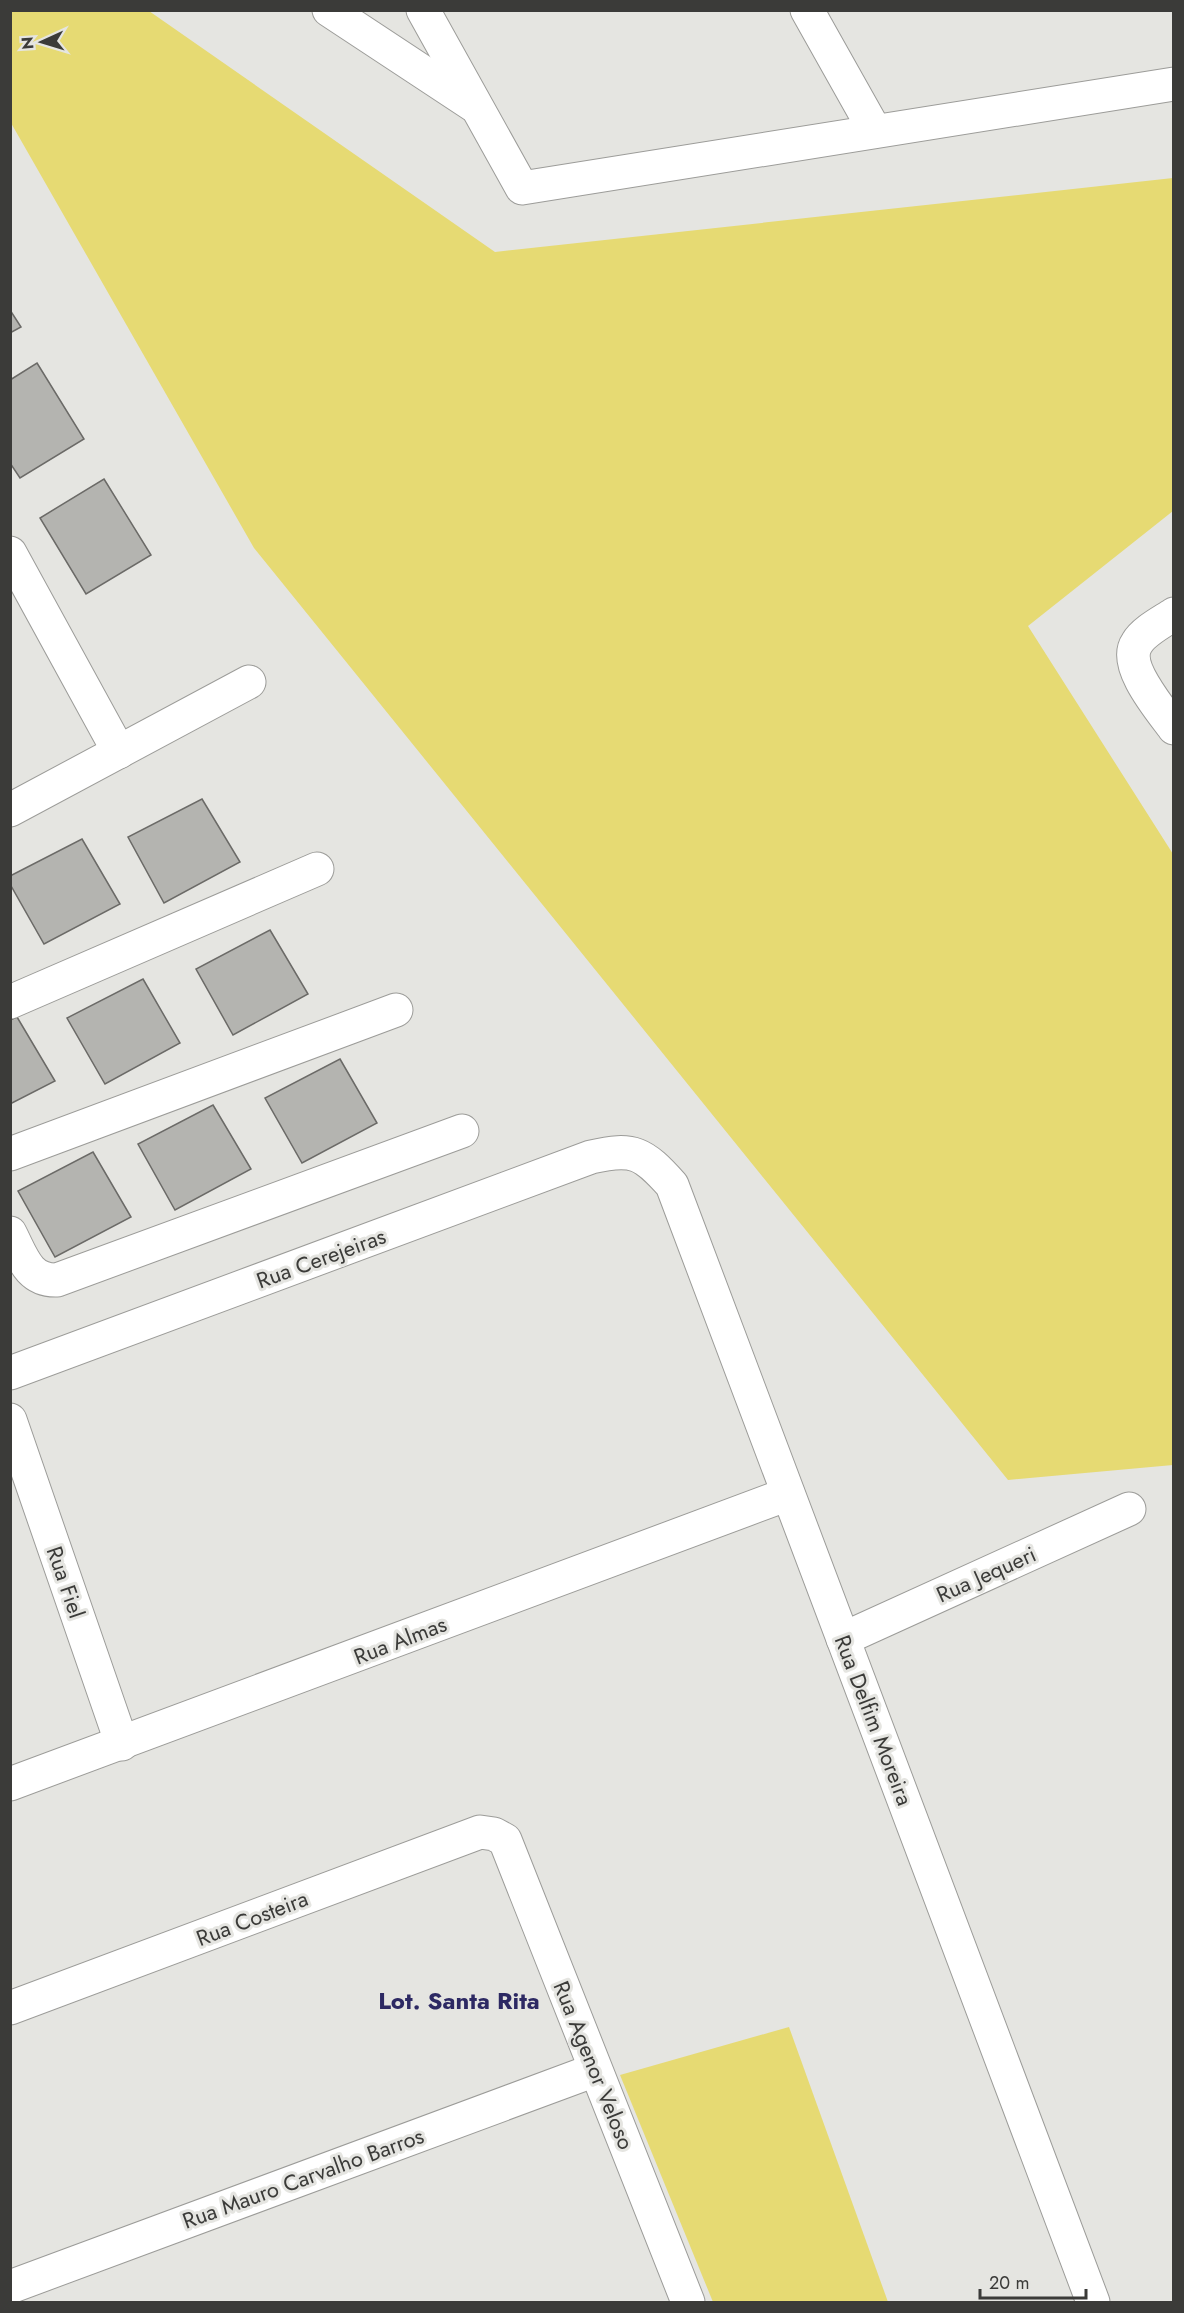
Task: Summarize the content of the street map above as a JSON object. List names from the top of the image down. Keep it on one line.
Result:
{"streets":{"street":["Rua Cerejeiras","Rua Jequeri","Rua Fiel","Rua Almas","Rua Delfim Moreira","Rua Costeira","Rua Agenor Veloso","Rua Mauro Carvalho Barros"]},"crossings":[["Rua Cerejeiras","Rua Delfim Moreira"],["Rua Jequeri","Rua Delfim Moreira"],["Rua Fiel","Rua Almas"],["Rua Almas","Rua Delfim Moreira"],["Rua Costeira","Rua Agenor Veloso"],["Rua Agenor Veloso","Rua Mauro Carvalho Barros"]],"districts":["Lot. Santa Rita"],"scale_bar":"20 m","north":"left"}
